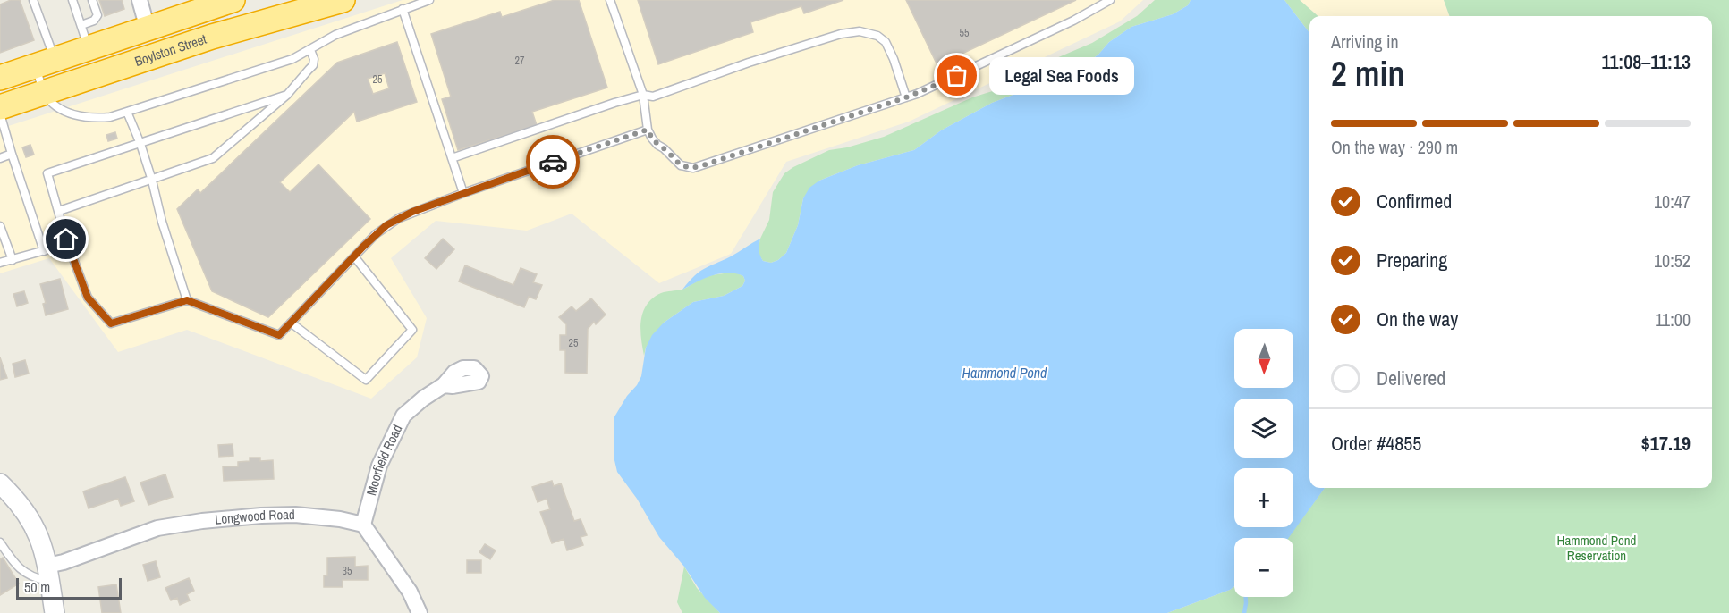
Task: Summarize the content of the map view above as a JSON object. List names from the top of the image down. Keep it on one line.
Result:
{"streets":{"highway":["Boylston Street"],"street":["Moorfield Road","Longwood Road"]},"crossings":[["Moorfield Road","Longwood Road"]],"water":["Hammond Pond"],"parks":["Hammond Pond Reservation"],"places":["Legal Sea Foods"],"house_numbers":["55","27","25","25","35"],"scale_bar":"50 m","north":"bottom","page":{"heading":["2 min","Arriving in","11:08–11:13"],"panel":["Order #4855","$17.19"],"bubble":"Legal Sea Foods","bar":"On the way · 290 m","list":[["Confirmed","10:47"],["Preparing","10:52"],["On the way","11:00"],"Delivered"],"map_buttons":["+","−"],"scale":"50 m"}}
